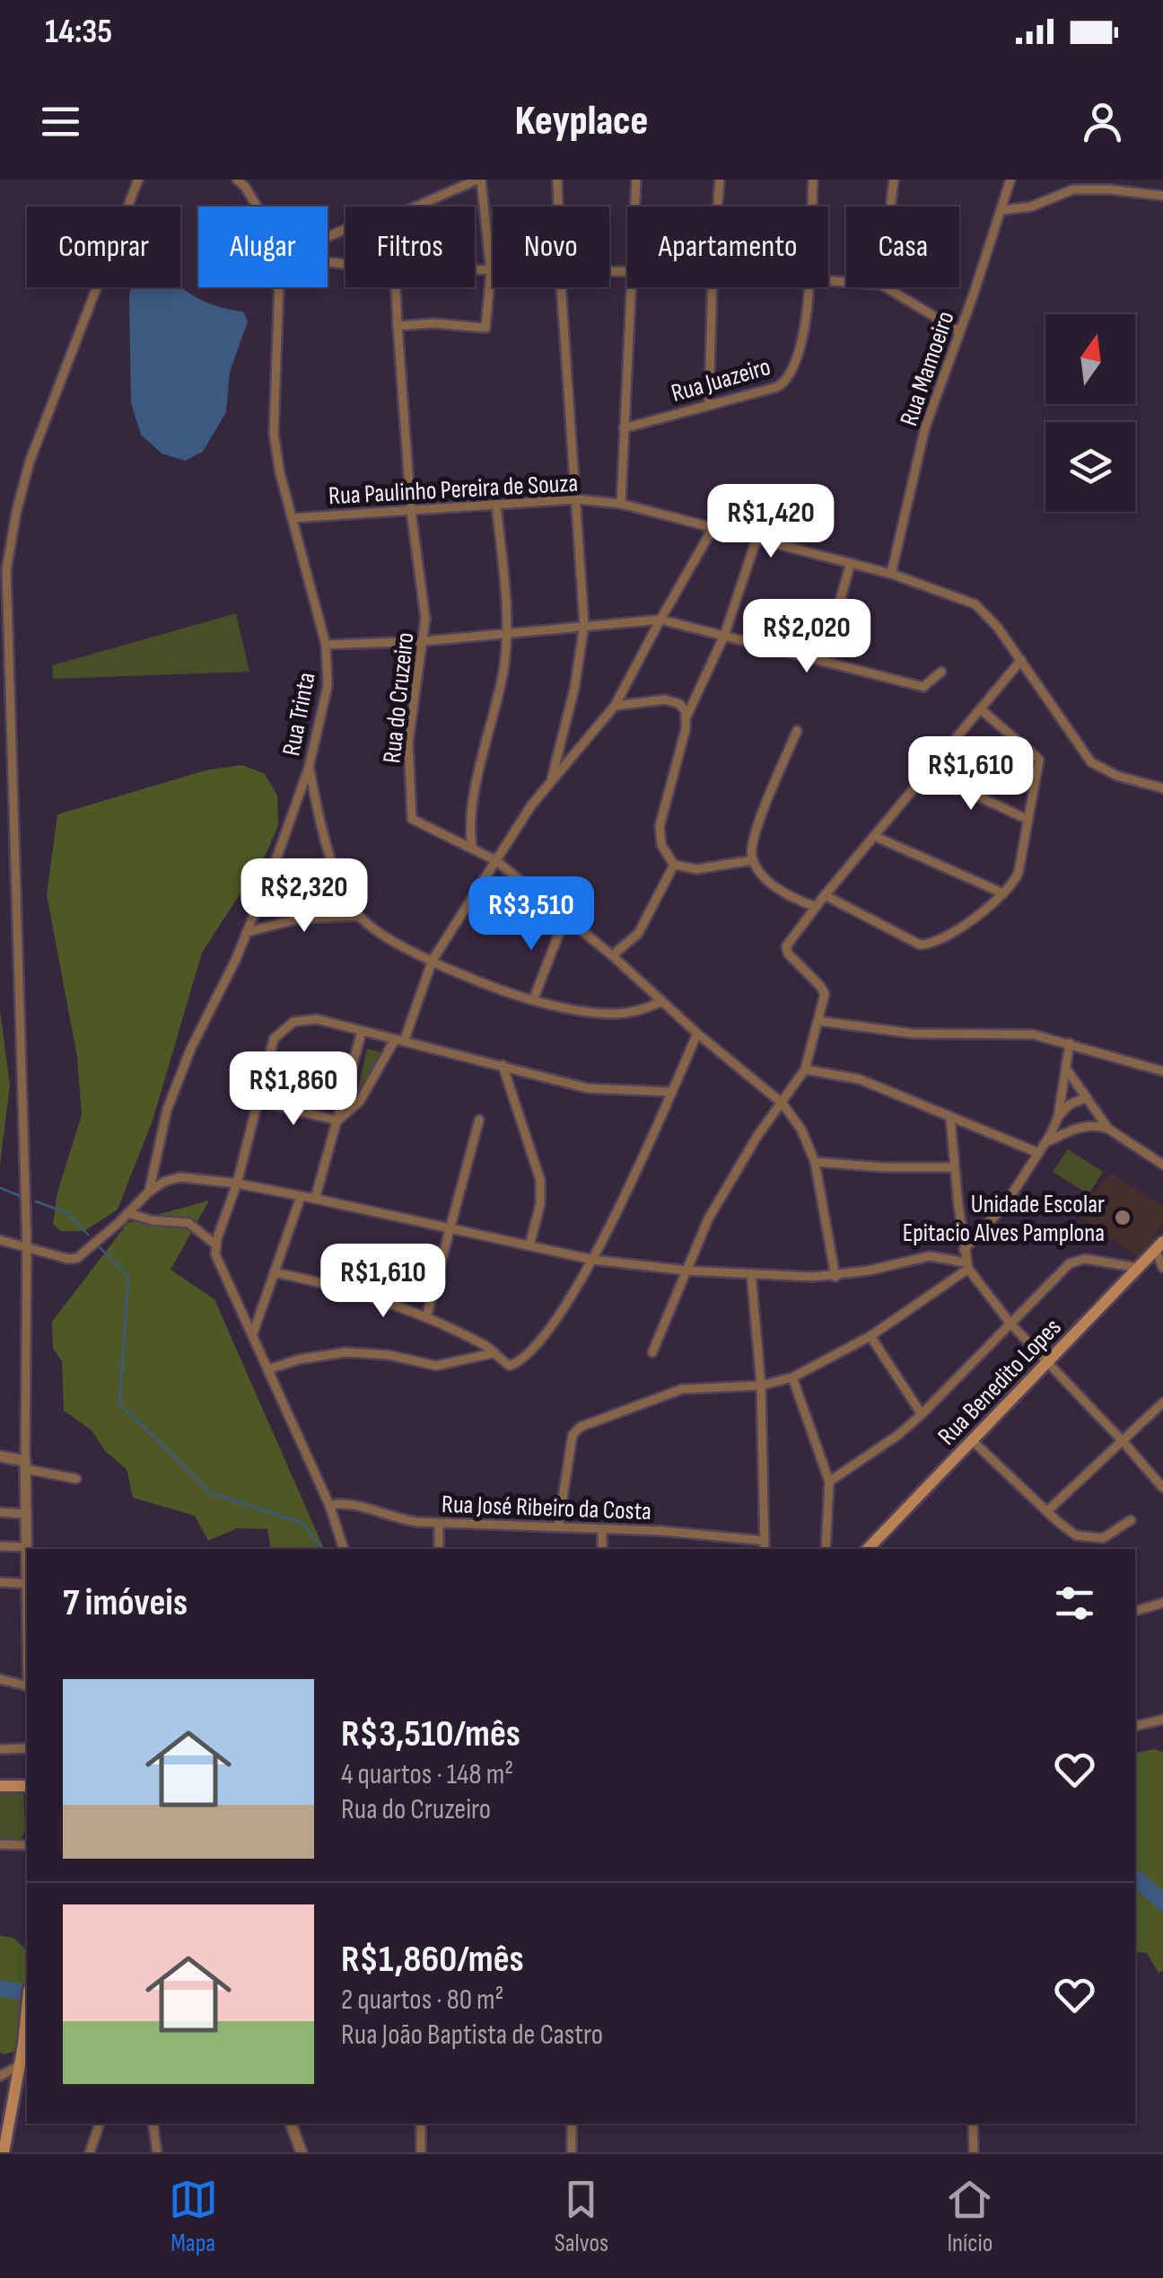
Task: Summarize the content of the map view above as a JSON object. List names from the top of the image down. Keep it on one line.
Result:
{"streets":{"main road":["Rua Benedito Lopes"],"street":["Rua Mamoeiro","Rua Juazeiro","Rua Paulinho Pereira de Souza","Rua do Cruzeiro","Rua Trinta","Rua José Ribeiro da Costa"]},"crossings":[["Rua Mamoeiro","Rua Paulinho Pereira de Souza"],["Rua Paulinho Pereira de Souza","Rua do Cruzeiro"],["Rua Paulinho Pereira de Souza","Rua Trinta"]],"places":["Unidade Escolar Epitacio Alves Pamplona"],"north":"top","page":{"status":"14:35","header":"Keyplace","chip":["Comprar","Alugar","Filtros","Novo","Apartamento","Casa"],"price":["R$1,420","R$2,020","R$1,610","R$2,320","R$3,510","R$1,860","R$1,610"],"heading":"7 imóveis","list":[{"name":"R$3,510/mês","note":"4 quartos · 148 m² · Rua do Cruzeiro"},{"name":"R$1,860/mês","note":"2 quartos · 80 m² · Rua João Baptista de Castro"}],"tabs":["Mapa","Salvos","Início"]}}
